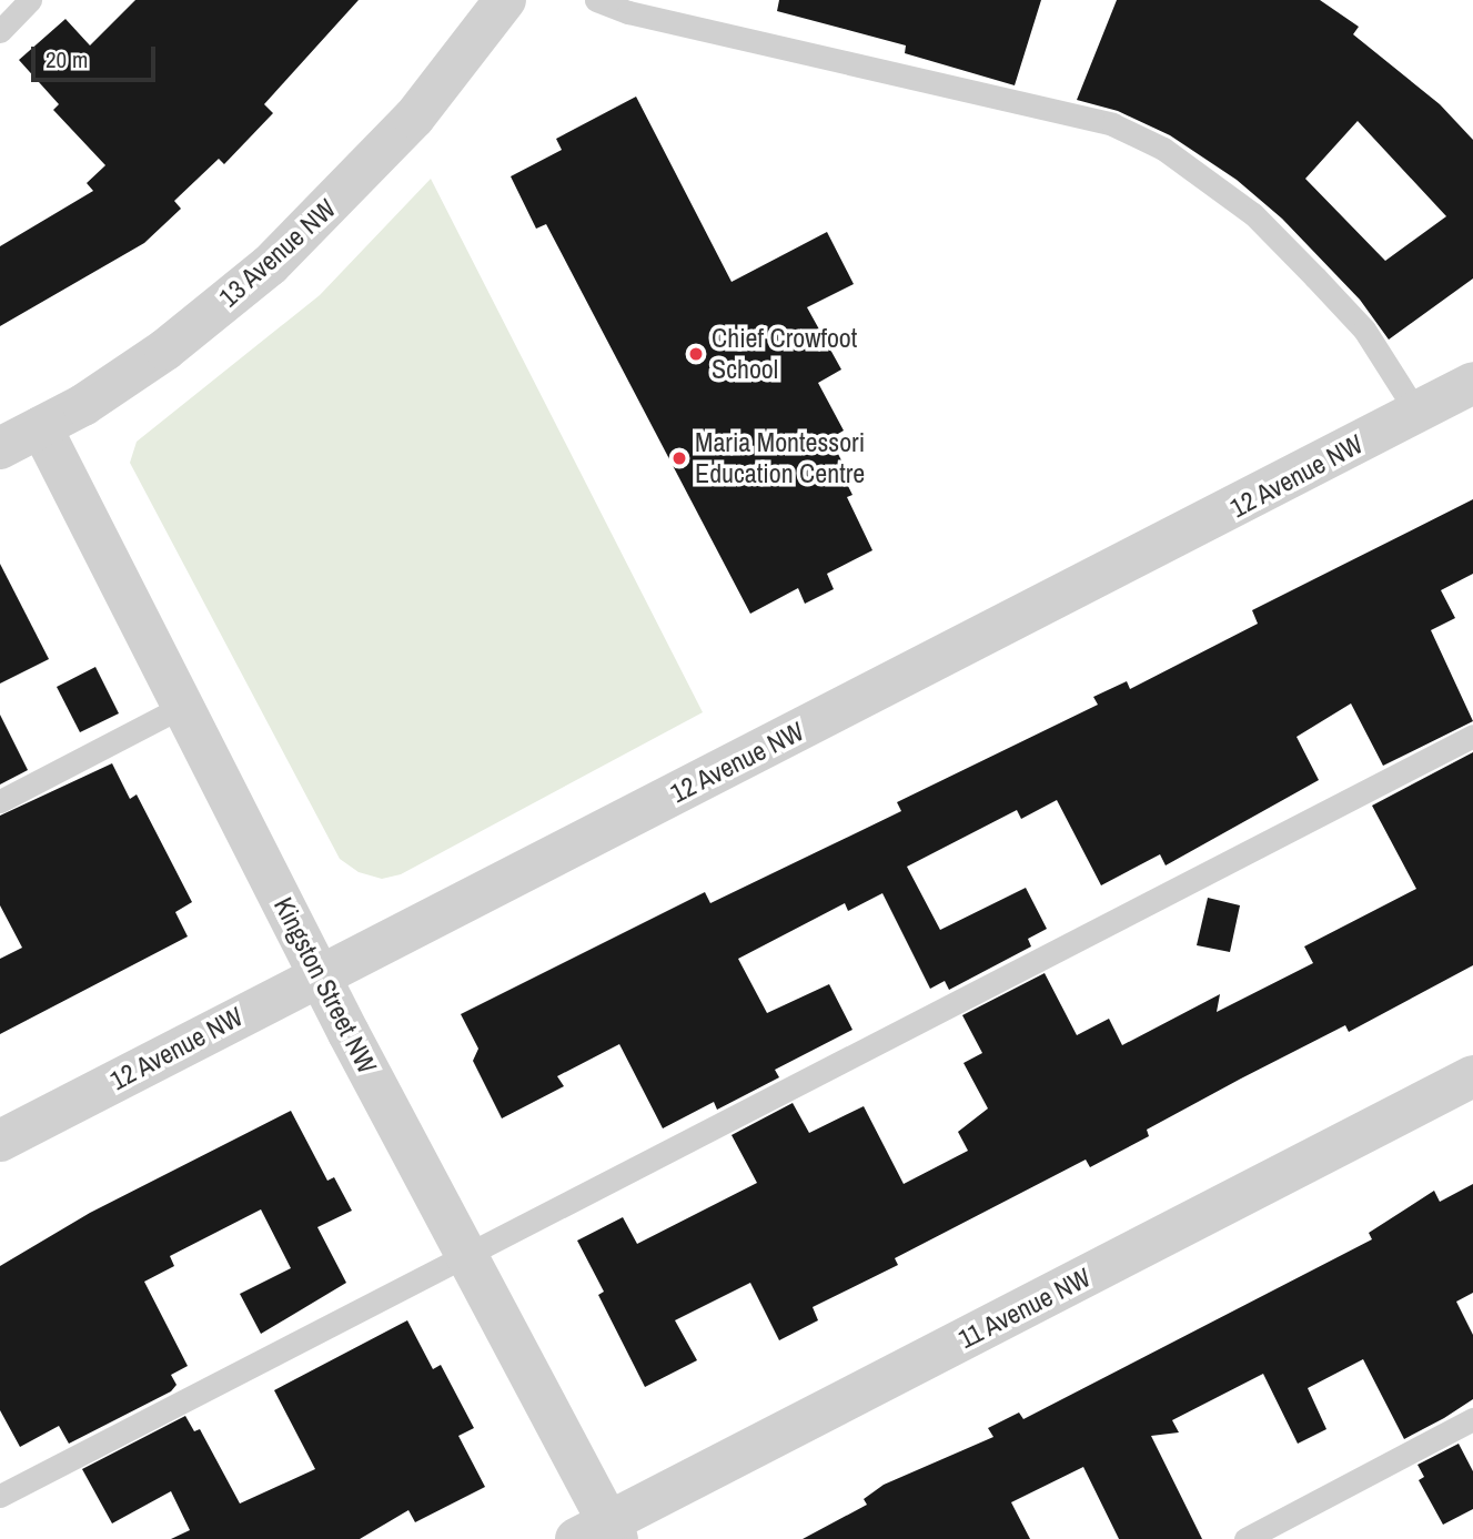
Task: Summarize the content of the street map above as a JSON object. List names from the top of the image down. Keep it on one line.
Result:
{"streets":{"street":["13 Avenue NW","12 Avenue NW","Kingston Street NW","11 Avenue NW"]},"crossings":[["13 Avenue NW","Kingston Street NW"],["12 Avenue NW","Kingston Street NW"],["Kingston Street NW","11 Avenue NW"]],"places":["Chief Crowfoot School","Maria Montessori Education Centre"],"scale_bar":"20 m"}
